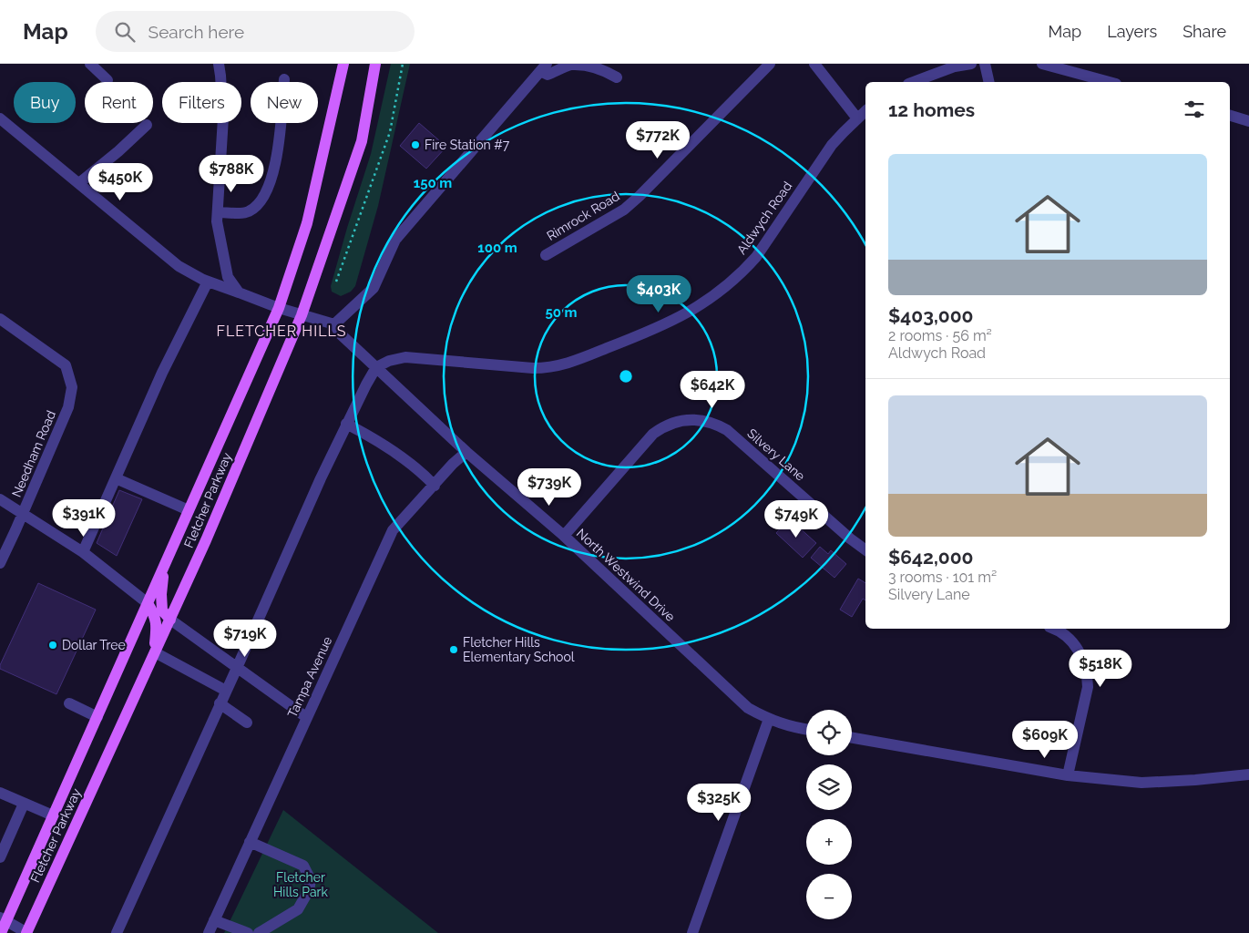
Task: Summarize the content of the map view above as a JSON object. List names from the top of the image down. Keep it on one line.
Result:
{"streets":{"main road":["Fletcher Parkway"],"street":["Rimrock Road","Aldwych Road","Needham Road","Silvery Lane","North Westwind Drive","Tampa Avenue"]},"crossings":[["Aldwych Road","North Westwind Drive"],["Silvery Lane","North Westwind Drive"],["North Westwind Drive","Tampa Avenue"]],"districts":["FLETCHER HILLS"],"parks":["Fletcher Hills Park"],"places":["Fire Station #7","Dollar Tree","Fletcher Hills Elementary School"],"page":{"header":"Map","search":"Search here","nav":["Map","Layers","Share"],"chip":["Buy","Rent","Filters","New"],"heading":"12 homes","price":["$772K","$788K","$450K","$403K","$642K","$739K","$391K","$749K","$719K","$518K","$609K","$325K"],"list":[{"name":"$403,000","note":"2 rooms · 56 m² · Aldwych Road"},{"name":"$642,000","note":"3 rooms · 101 m² · Silvery Lane"}],"map_buttons":["+","−"]},"rings":["150 m","100 m","50 m"]}
